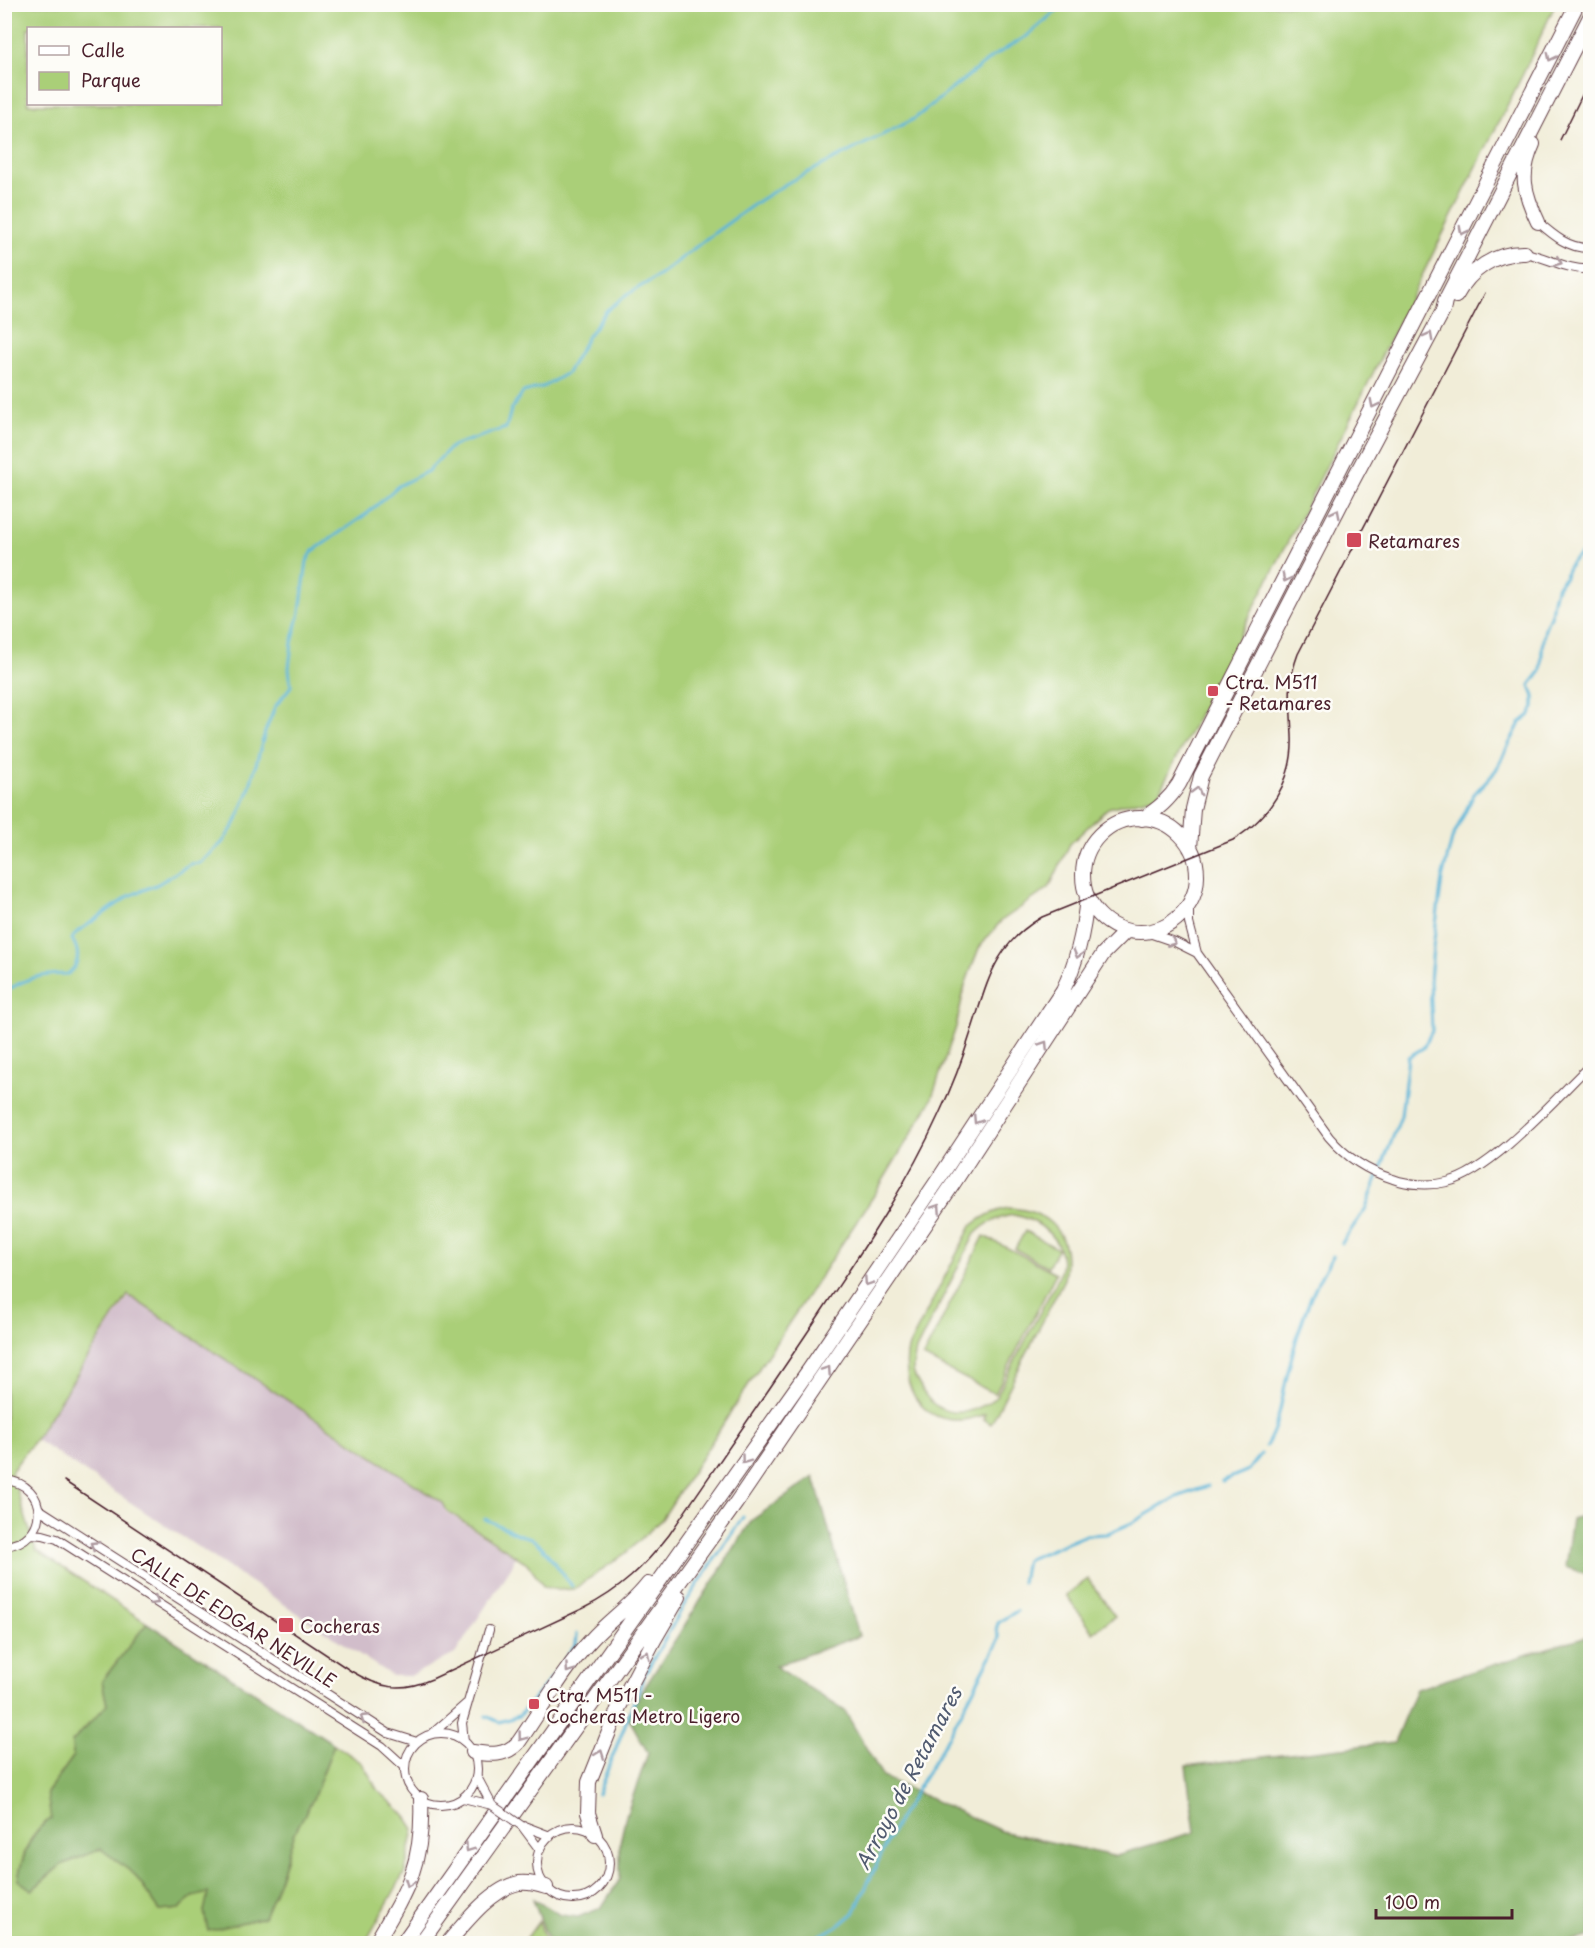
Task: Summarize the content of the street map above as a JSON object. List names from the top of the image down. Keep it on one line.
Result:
{"streets":{"street":["CALLE DE EDGAR NEVILLE"]},"water":["Arroyo de Retamares"],"places":{"transit":["Retamares","Ctra. M511 - Retamares","Cocheras","Ctra. M511 - Cocheras Metro Ligero"]},"legend":["Calle","Parque"],"scale_bar":"100 m"}
